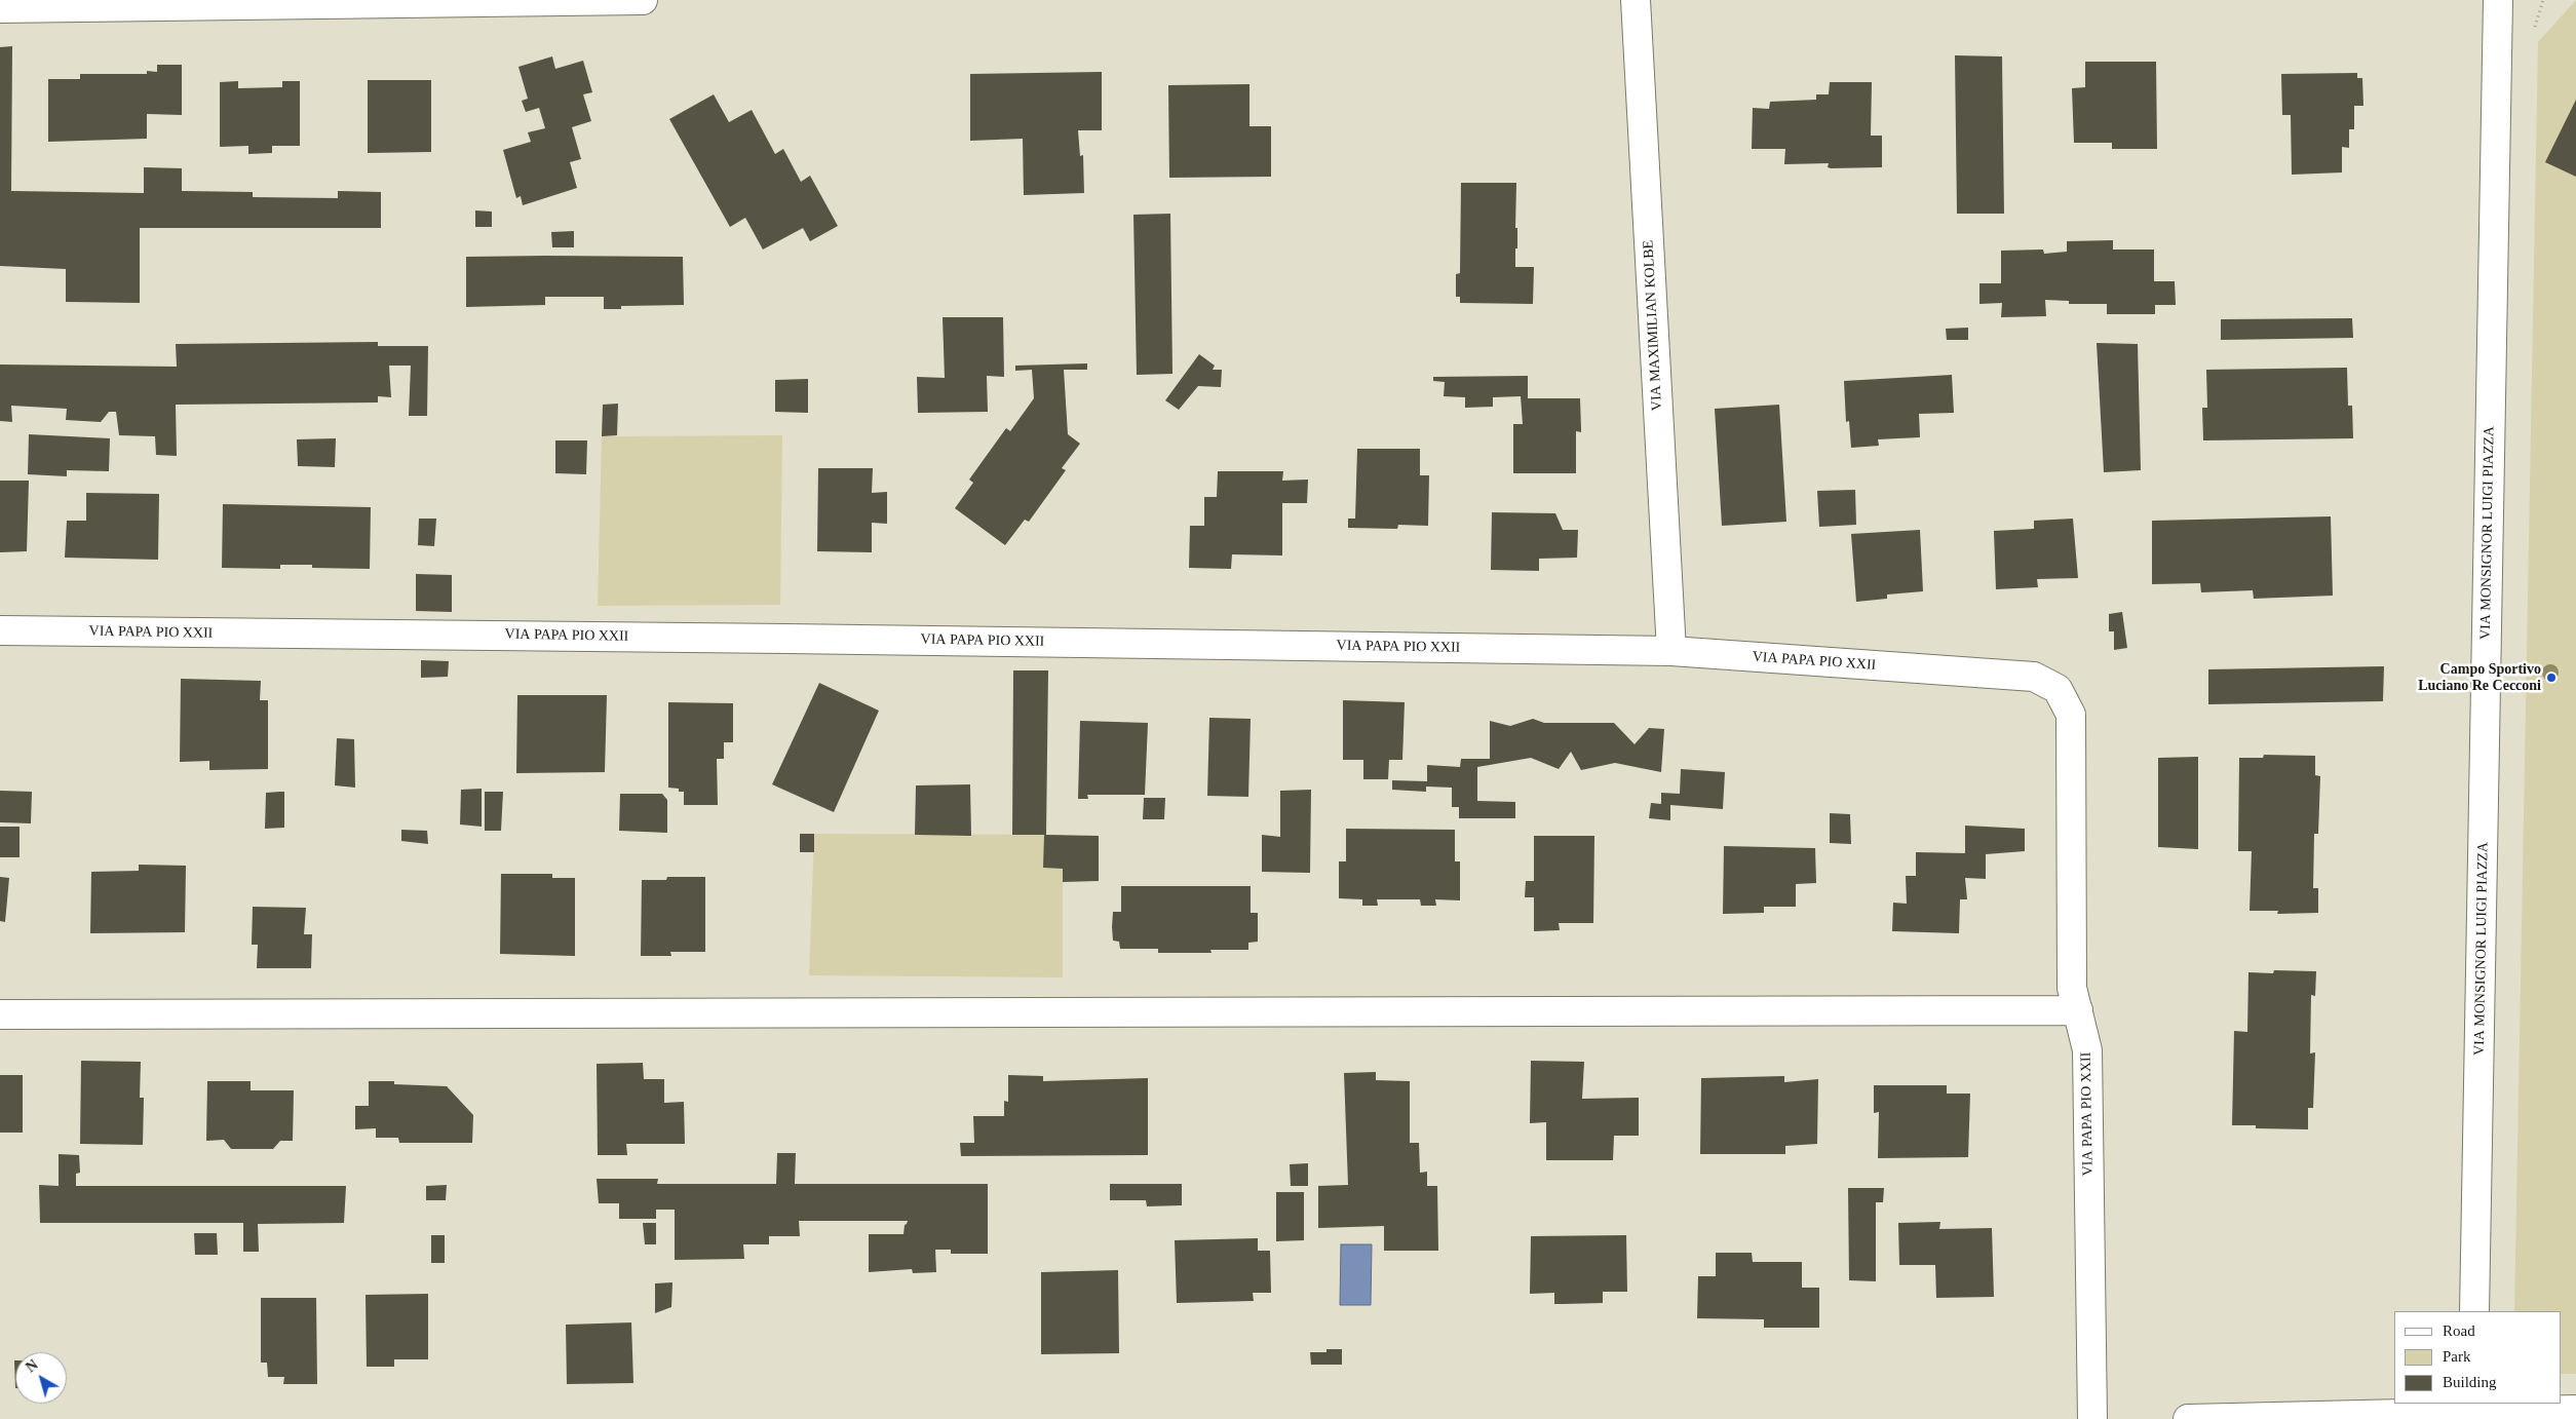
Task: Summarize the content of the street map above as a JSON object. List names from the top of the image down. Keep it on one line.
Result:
{"streets":{"street":["VIA MAXIMILIAN KOLBE","VIA MONSIGNOR LUIGI PIAZZA","VIA PAPA PIO XXII"]},"crossings":[["VIA MAXIMILIAN KOLBE","VIA PAPA PIO XXII"]],"places":["Campo Sportivo Luciano Re Cecconi"],"legend":["Road","Park","Building"],"north":"top left"}
